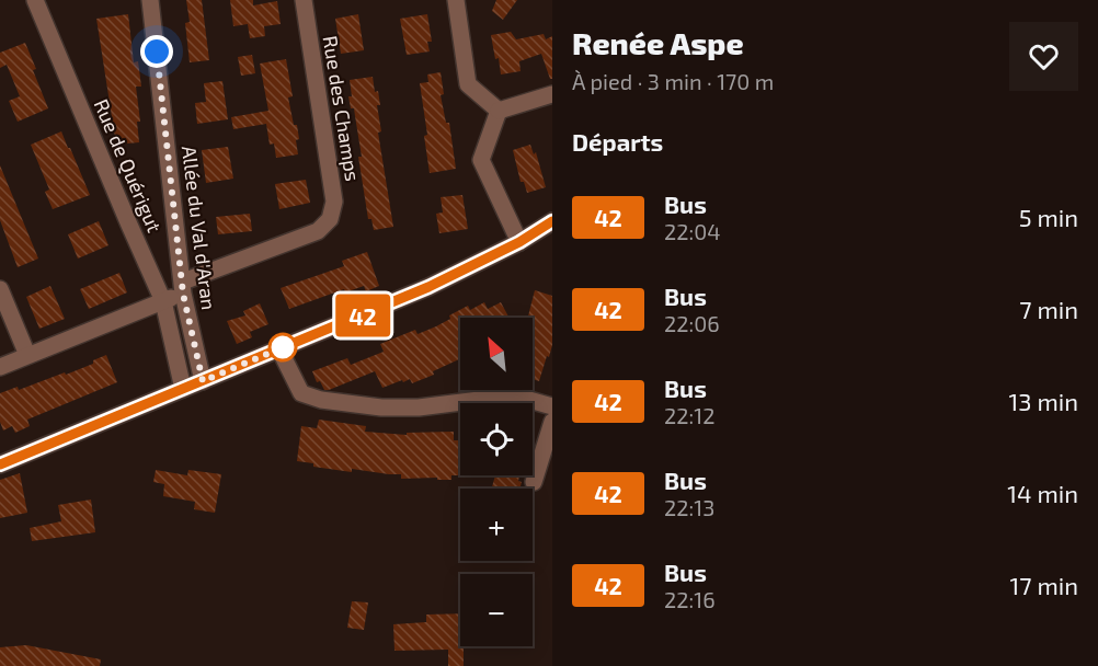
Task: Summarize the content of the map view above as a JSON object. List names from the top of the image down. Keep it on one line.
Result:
{"streets":{"street":["Rue des Champs","Rue de Quérigut","Allée du Val d'Aran"]},"crossings":[["Rue des Champs","Rue de Quérigut"],["Rue des Champs","Allée du Val d'Aran"]],"lines":["bus line 42"],"north":"top left","page":{"on_map":"42","heading":[["Renée Aspe","À pied · 3 min · 170 m"],"Départs"],"list":[{"mark":"42","name":"Bus","note":"22:04","value":"5 min"},{"mark":"42","name":"Bus","note":"22:06","value":"7 min"},{"mark":"42","name":"Bus","note":"22:12","value":"13 min"},{"mark":"42","name":"Bus","note":"22:13","value":"14 min"},{"mark":"42","name":"Bus","note":"22:16","value":"17 min"}],"map_buttons":["+","−"]}}
